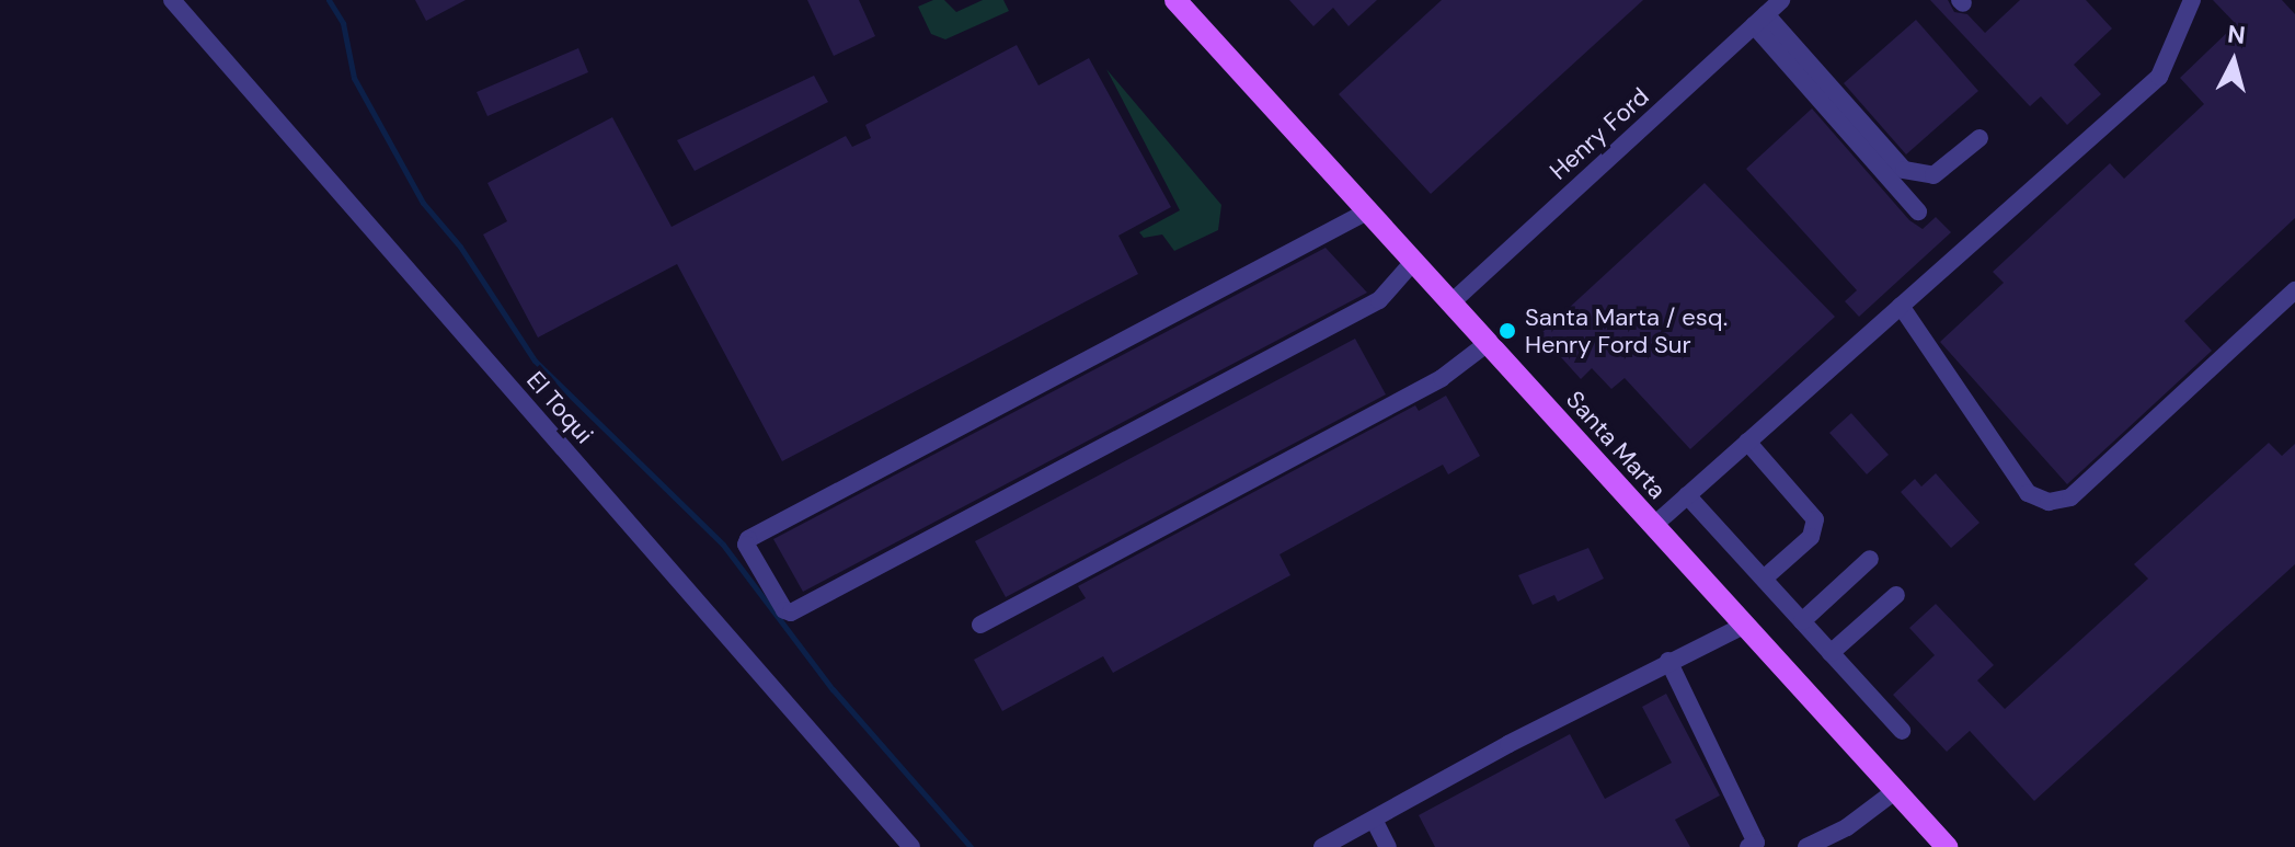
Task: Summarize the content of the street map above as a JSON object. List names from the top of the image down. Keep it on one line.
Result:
{"streets":{"main road":["Santa Marta"],"street":["Henry Ford","El Toqui"]},"crossings":[["Henry Ford","Santa Marta"]],"places":["Santa Marta / esq. Henry Ford Sur"],"north":"top"}
